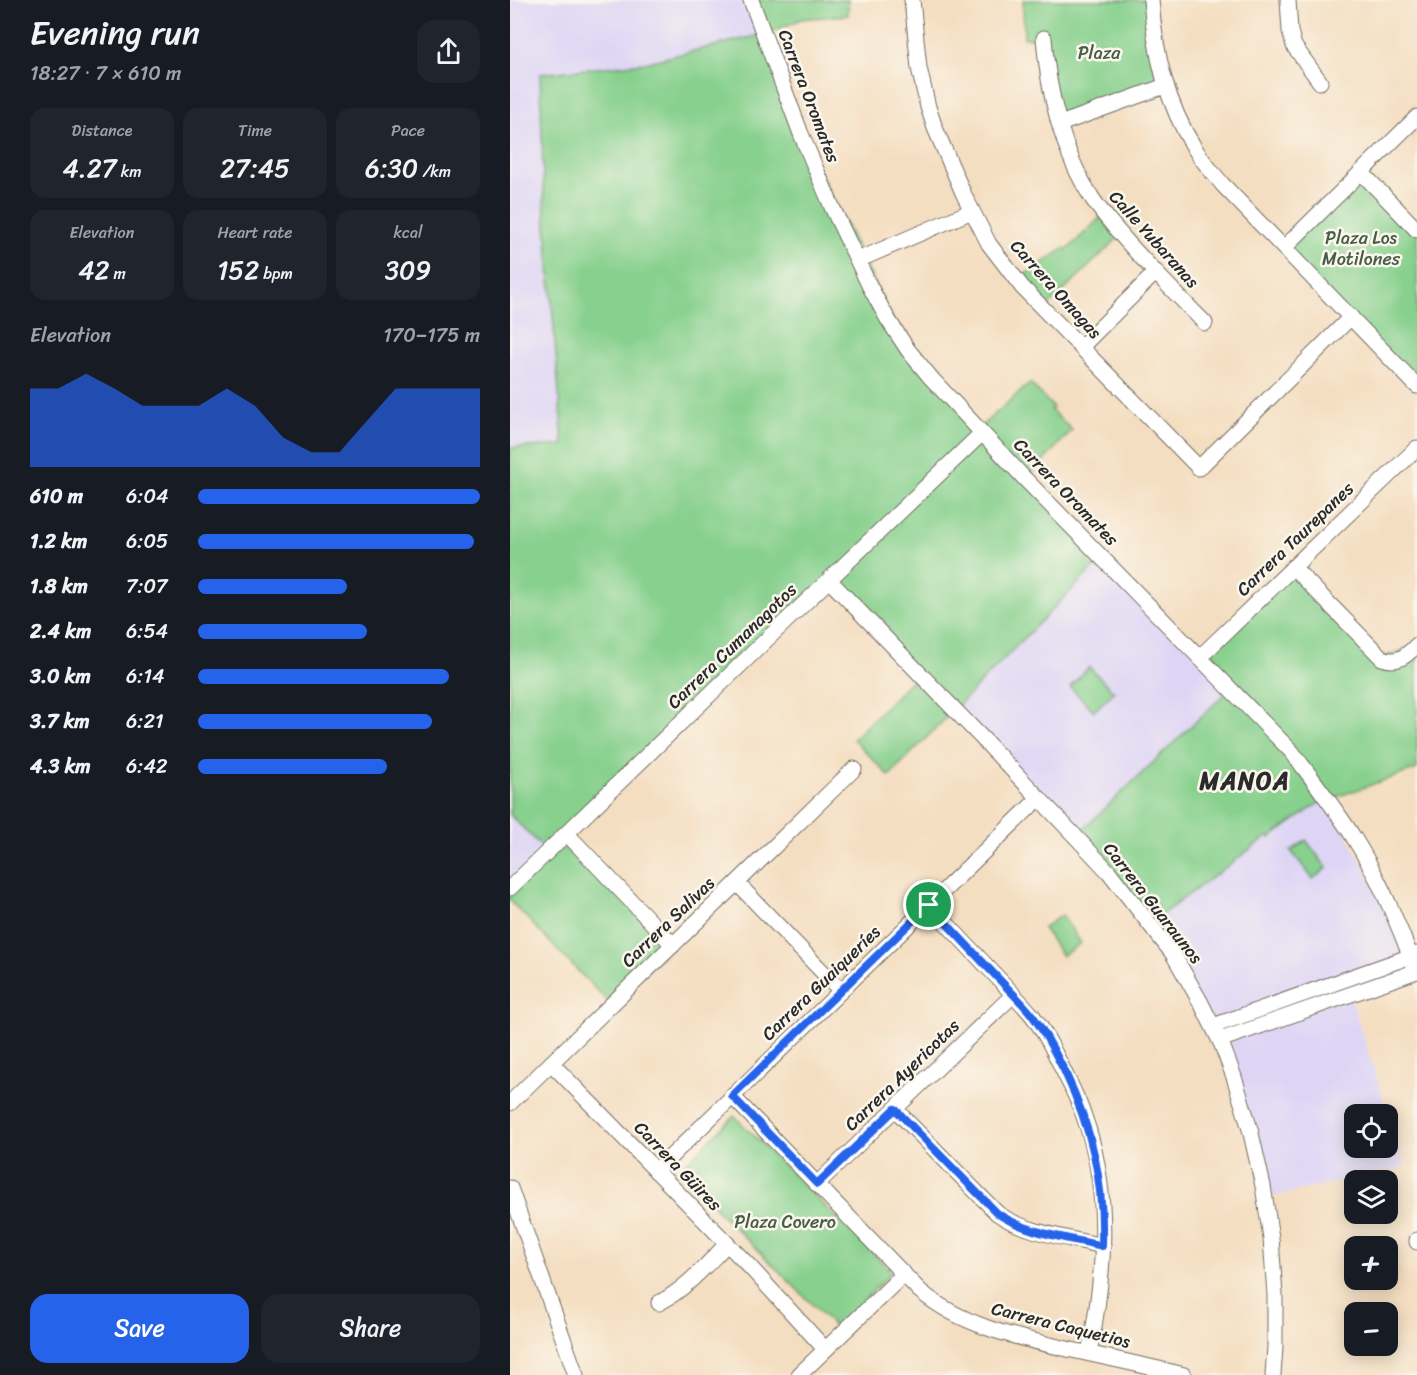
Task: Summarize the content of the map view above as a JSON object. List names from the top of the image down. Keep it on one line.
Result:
{"streets":{"street":["Carrera Oromates","Calle Yubaranas","Carrera Omagas","Carrera Taurepanes","Carrera Cumanagotos","Carrera Guaraunos","Carrera Salivas","Carrera Guaiqueríes","Carrera Ayericotas","Carrera Güires","Carrera Caquetios"]},"crossings":[["Carrera Oromates","Carrera Taurepanes"],["Carrera Oromates","Carrera Cumanagotos"],["Carrera Cumanagotos","Carrera Guaraunos"],["Carrera Guaraunos","Carrera Guaiqueríes"],["Carrera Salivas","Carrera Güires"],["Carrera Guaiqueríes","Carrera Güires"],["Carrera Guaiqueríes","Carrera Caquetios"],["Carrera Ayericotas","Carrera Caquetios"]],"districts":["MANOA"],"parks":["Plaza","Plaza Los Motilones","Plaza Covero"],"page":{"heading":["Evening run","18:27 · 7 × 610 m"],"stats":[["Distance","4.27 km"],["Time","27:45"],["Pace","6:30 /km"],["Elevation","42 m"],["Heart rate","152 bpm"],["kcal","309"]],"chart":["Elevation","170–175 m"],"list":[{"name":"610 m","note":"6:04"},{"name":"1.2 km","note":"6:05"},{"name":"1.8 km","note":"7:07"},{"name":"2.4 km","note":"6:54"},{"name":"3.0 km","note":"6:14"},{"name":"3.7 km","note":"6:21"},{"name":"4.3 km","note":"6:42"}],"map_buttons":["+","−"],"buttons":["Save","Share"]}}
